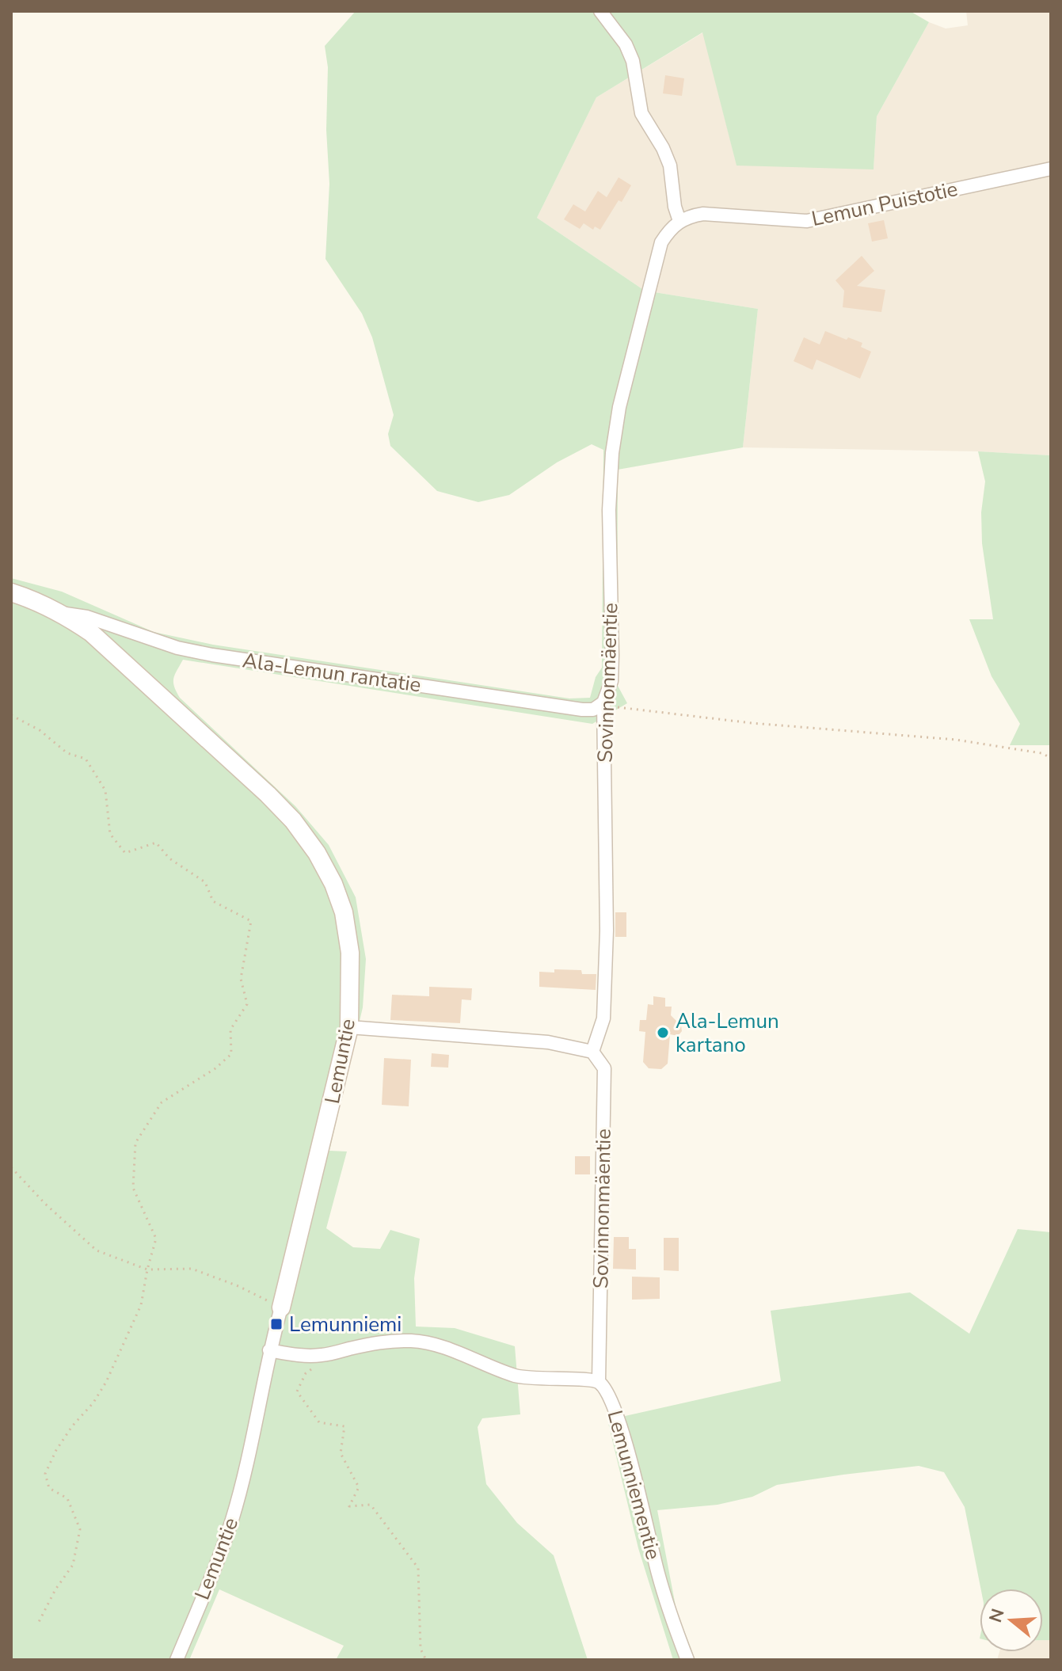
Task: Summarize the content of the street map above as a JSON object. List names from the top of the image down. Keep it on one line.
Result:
{"streets":{"street":["Lemun Puistotie","Ala-Lemun rantatie","Sovinnonmäentie","Lemuntie","Lemunniementie"]},"crossings":[["Lemun Puistotie","Sovinnonmäentie"],["Ala-Lemun rantatie","Sovinnonmäentie"],["Ala-Lemun rantatie","Lemuntie"],["Sovinnonmäentie","Lemunniementie"]],"places":{"other":["Ala-Lemun kartano"],"transit":["Lemunniemi"]},"north":"left"}
